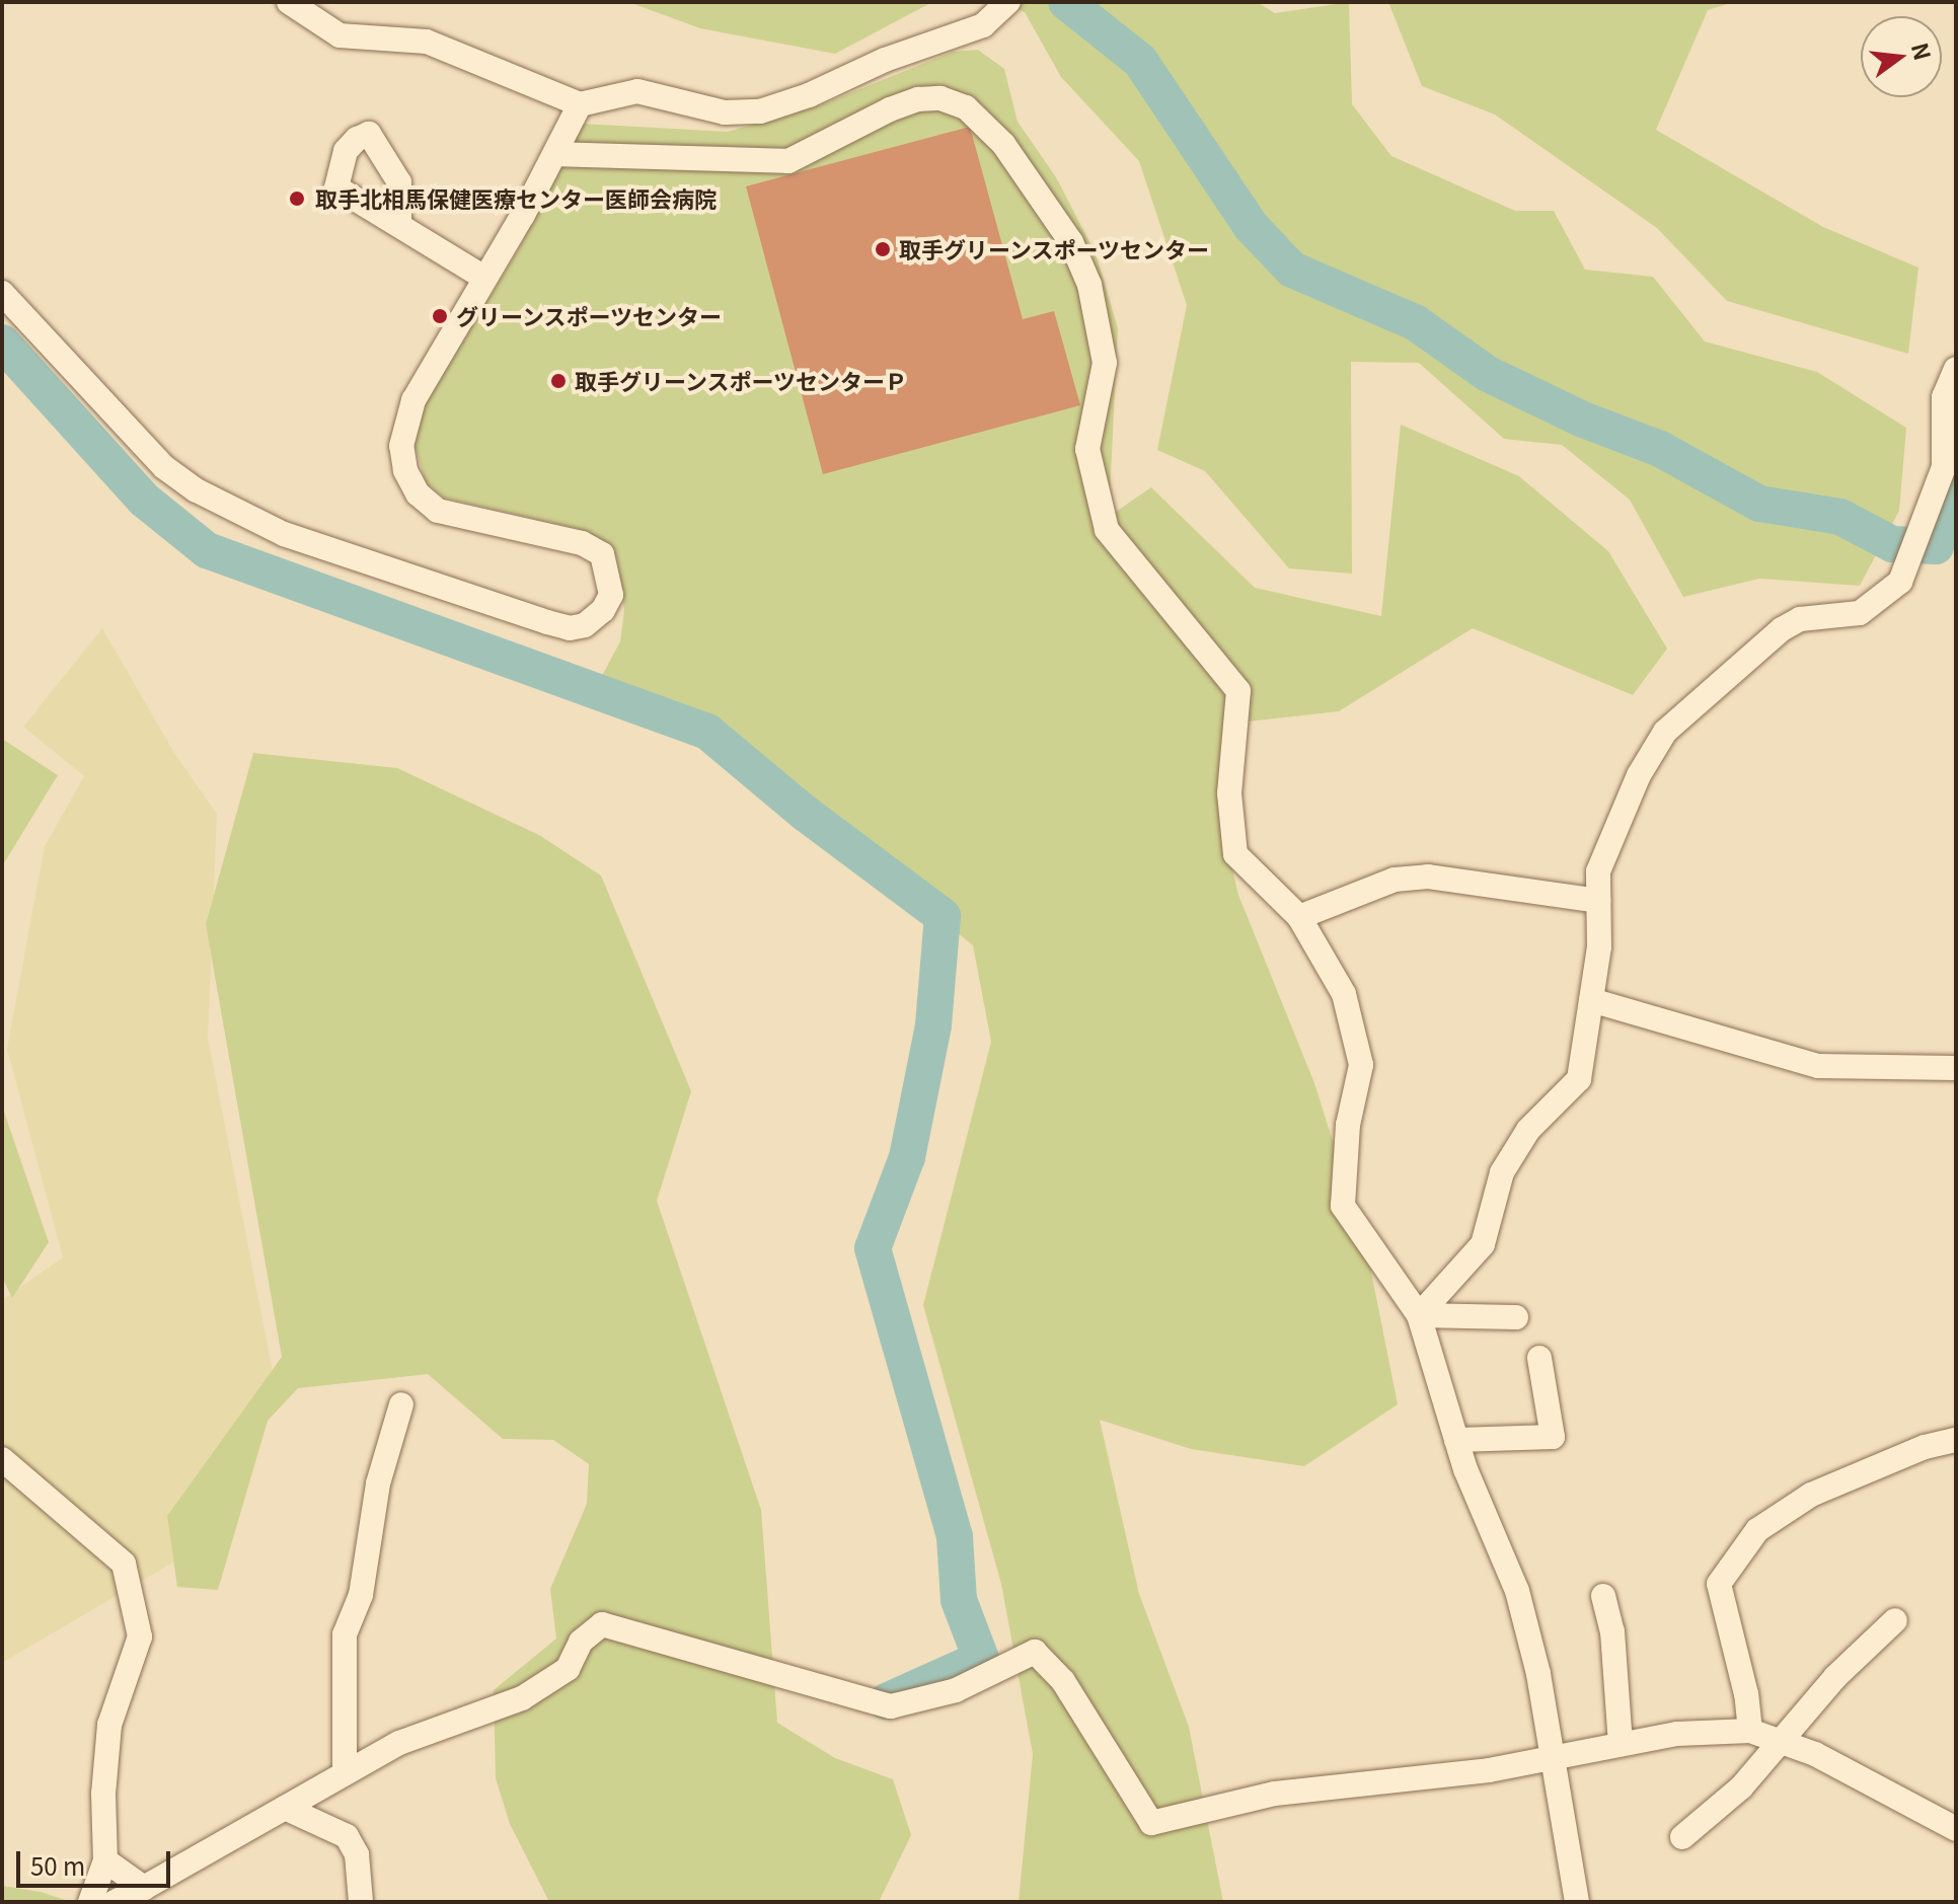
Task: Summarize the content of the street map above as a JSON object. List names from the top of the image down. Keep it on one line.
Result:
{"places":["取手北相馬保健医療センター医師会病院","取手グリーンスポーツセンター","グリーンスポーツセンター","取手グリーンスポーツセンターＰ"],"scale_bar":"50 m","north":"right"}
